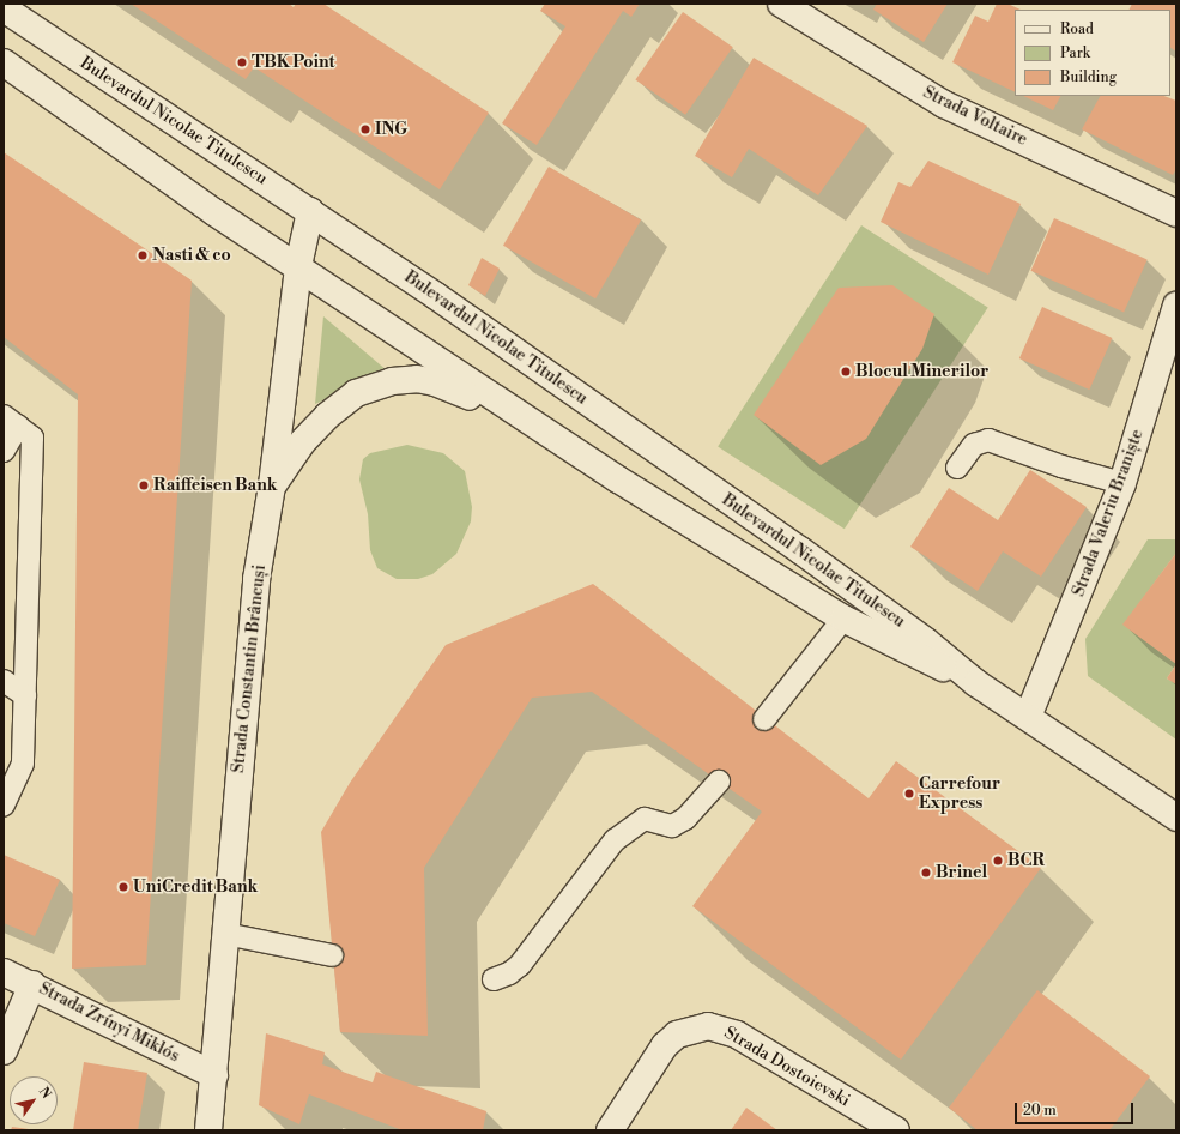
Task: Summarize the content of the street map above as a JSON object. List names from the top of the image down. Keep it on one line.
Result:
{"streets":{"main road":["Strada Voltaire","Bulevardul Nicolae Titulescu","Strada Valeriu Braniște","Strada Constantin Brâncuși","Strada Zrínyi Miklós","Strada Dostoievski"]},"crossings":[["Bulevardul Nicolae Titulescu","Strada Valeriu Braniște"],["Bulevardul Nicolae Titulescu","Strada Constantin Brâncuși"],["Strada Constantin Brâncuși","Strada Zrínyi Miklós"]],"places":["TBK Point","ING","Nasti & co","Blocul Minerilor","Raiffeisen Bank","Carrefour Express","BCR","Brinel","UniCredit Bank"],"legend":["Road","Park","Building"],"scale_bar":"20 m","north":"top right"}
